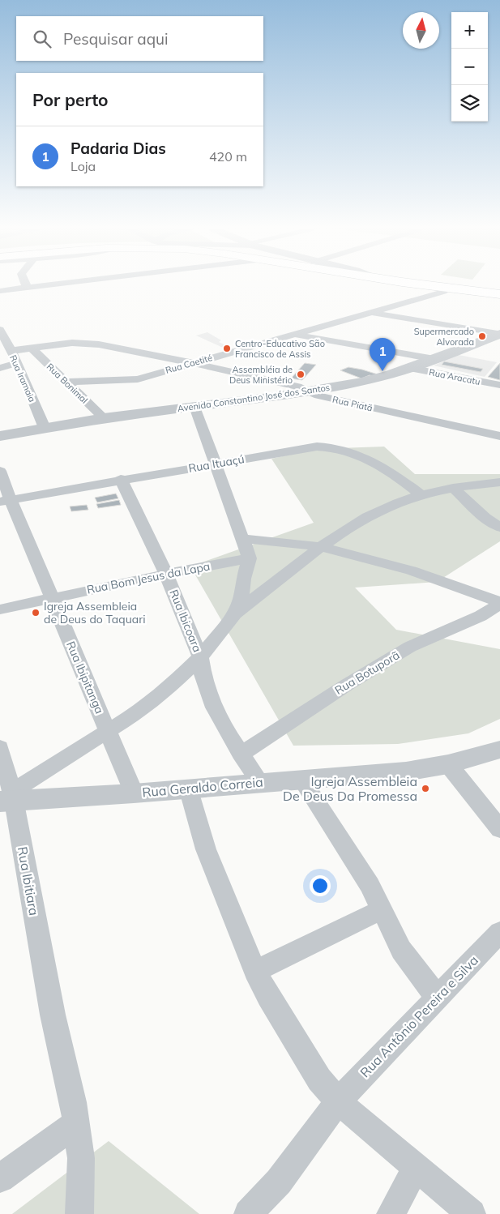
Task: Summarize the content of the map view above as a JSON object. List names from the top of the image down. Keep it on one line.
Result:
{"streets":{"street":["Rua Caetité","Rua Aracatu","Rua Iramaia","Rua Bonimal","Avenida Constantino José dos Santos","Rua Piatã","Rua Ituaçú","Rua Bom Jesus da Lapa","Rua Ibicoara","Rua Botuporã","Rua Ibipitanga","Rua Geraldo Correia","Rua Ibitiara","Rua Antônio Pereira e Silva"]},"crossings":[["Rua Caetité","Rua Bonimal"],["Rua Caetité","Rua Piatã"],["Rua Aracatu","Avenida Constantino José dos Santos"],["Rua Iramaia","Avenida Constantino José dos Santos"],["Rua Iramaia","Rua Piatã"],["Rua Bonimal","Avenida Constantino José dos Santos"],["Rua Bonimal","Rua Piatã"],["Avenida Constantino José dos Santos","Rua Piatã"],["Rua Ituaçú","Rua Ibicoara"],["Rua Ituaçú","Rua Ibipitanga"],["Rua Bom Jesus da Lapa","Rua Ibicoara"],["Rua Bom Jesus da Lapa","Rua Ibipitanga"],["Rua Ibicoara","Rua Botuporã"],["Rua Ibicoara","Rua Geraldo Correia"],["Rua Ibipitanga","Rua Geraldo Correia"],["Rua Geraldo Correia","Rua Ibitiara"]],"places":["Supermercado Alvorada","Centro-Educativo São Francisco de Assis","Assembléia de Deus Ministério","Igreja Assembleia de Deus do Taquari","Igreja Assembleia De Deus Da Promessa"],"north":"top","page":{"map_buttons":["+","−"],"search":"Pesquisar aqui","heading":"Por perto","list":[{"mark":"1","name":"Padaria Dias","note":"Loja","value":"420 m"}],"pins":"1"}}
